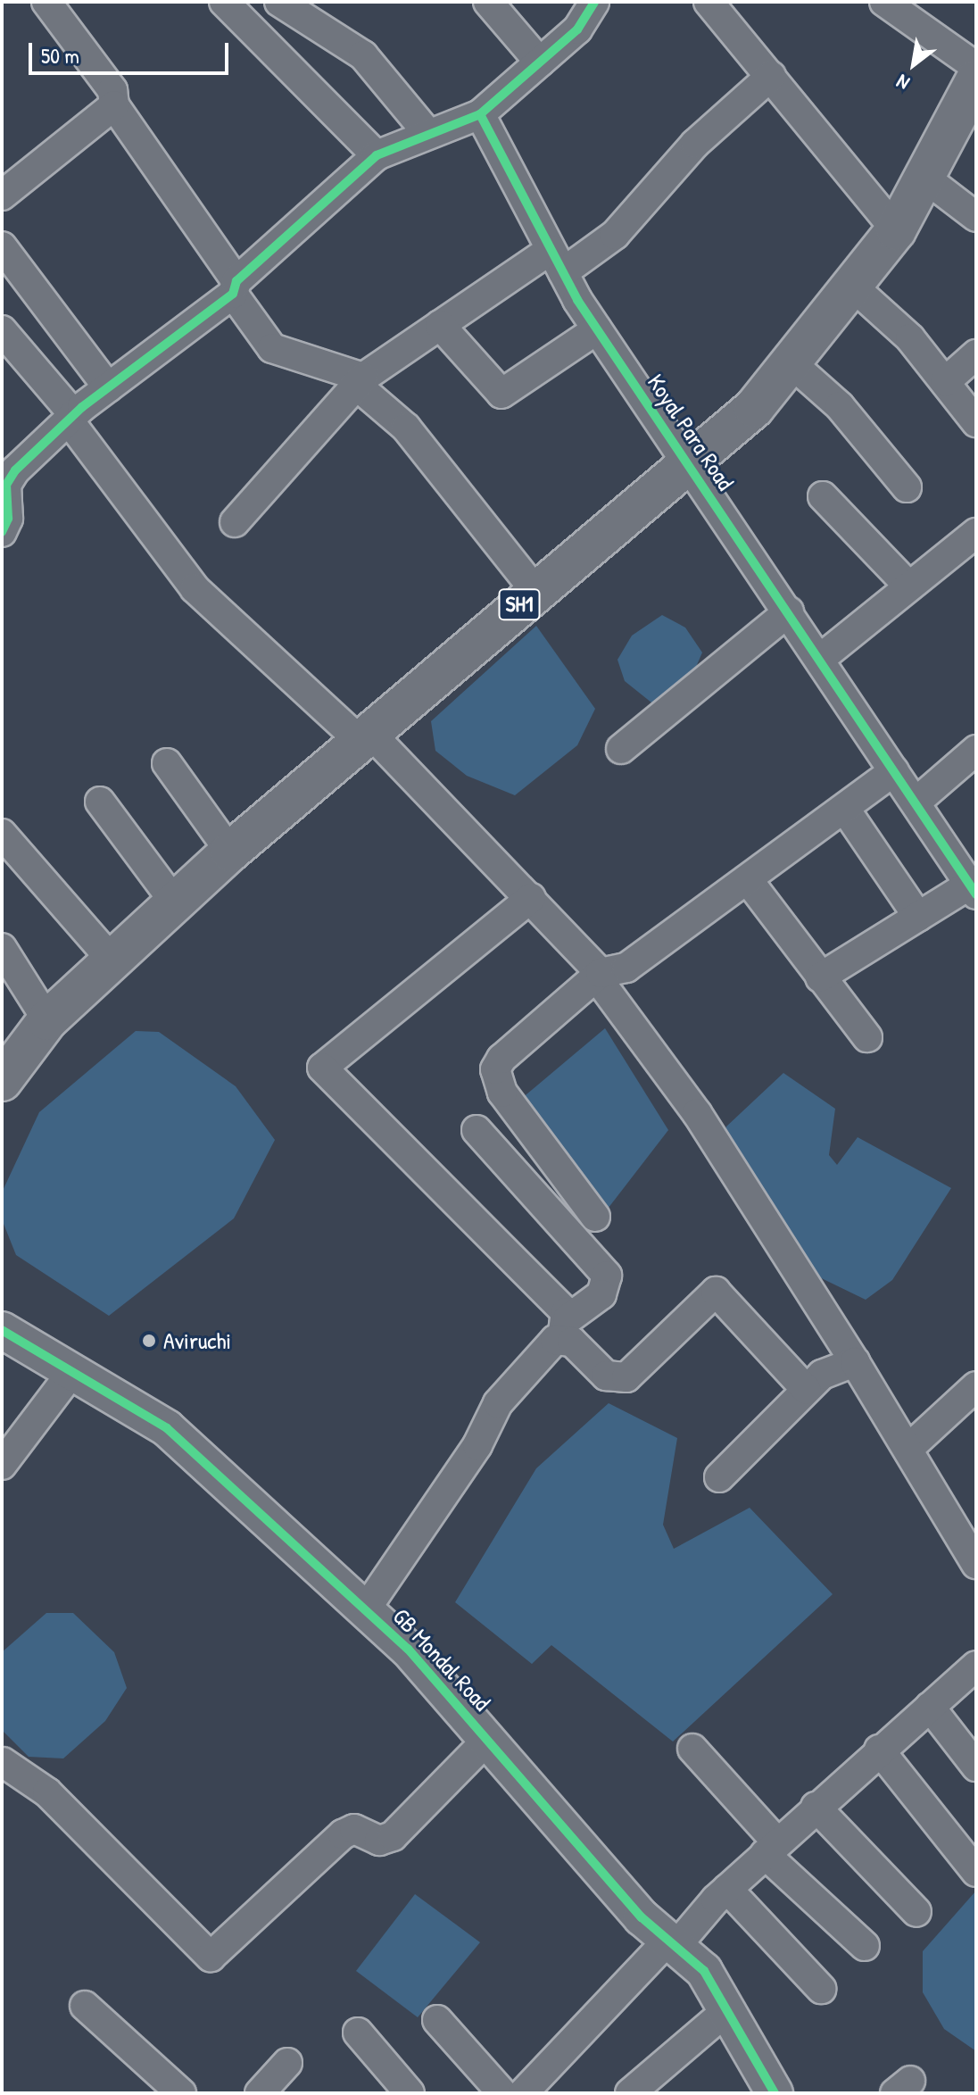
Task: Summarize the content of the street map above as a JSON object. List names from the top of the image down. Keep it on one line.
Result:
{"streets":{"main road":["SH1"],"street":["Koyal Para Road","GB Mondal Road"]},"crossings":[["Koyal Para Road","SH1"]],"places":["Aviruchi"],"scale_bar":"50 m","north":"bottom left"}
